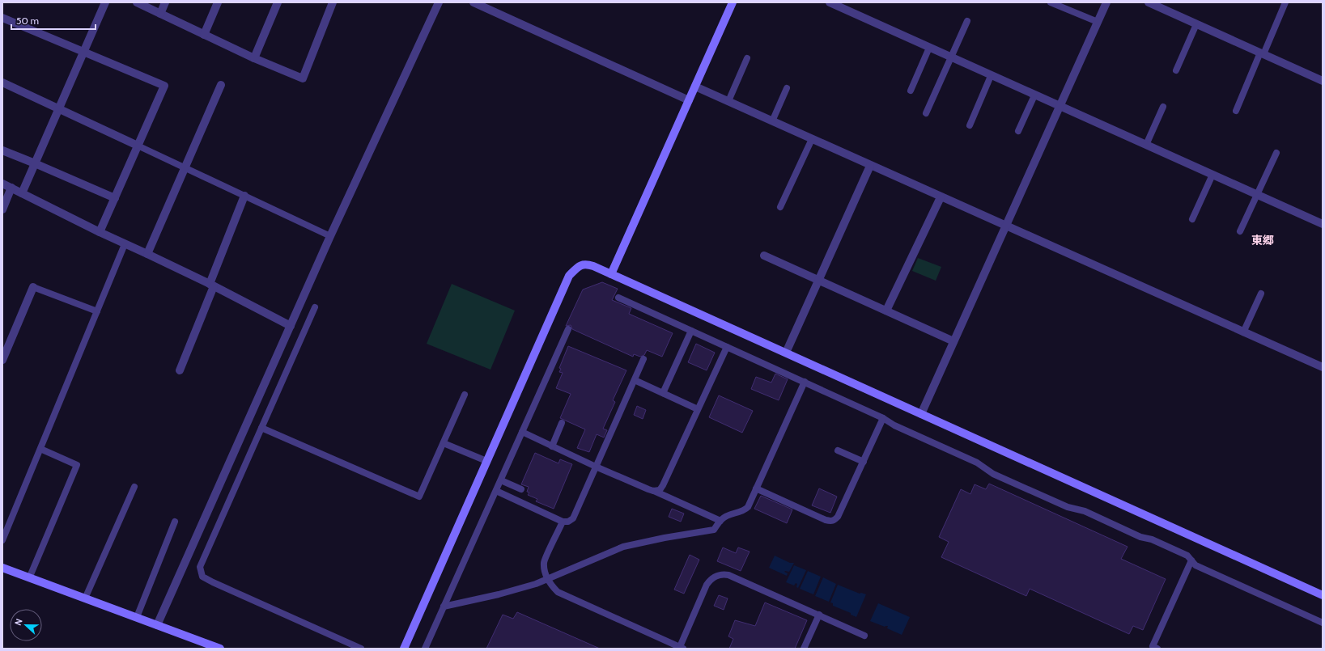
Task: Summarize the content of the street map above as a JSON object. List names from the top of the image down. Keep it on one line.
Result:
{"districts":["東郷"],"scale_bar":"50 m","north":"left"}
